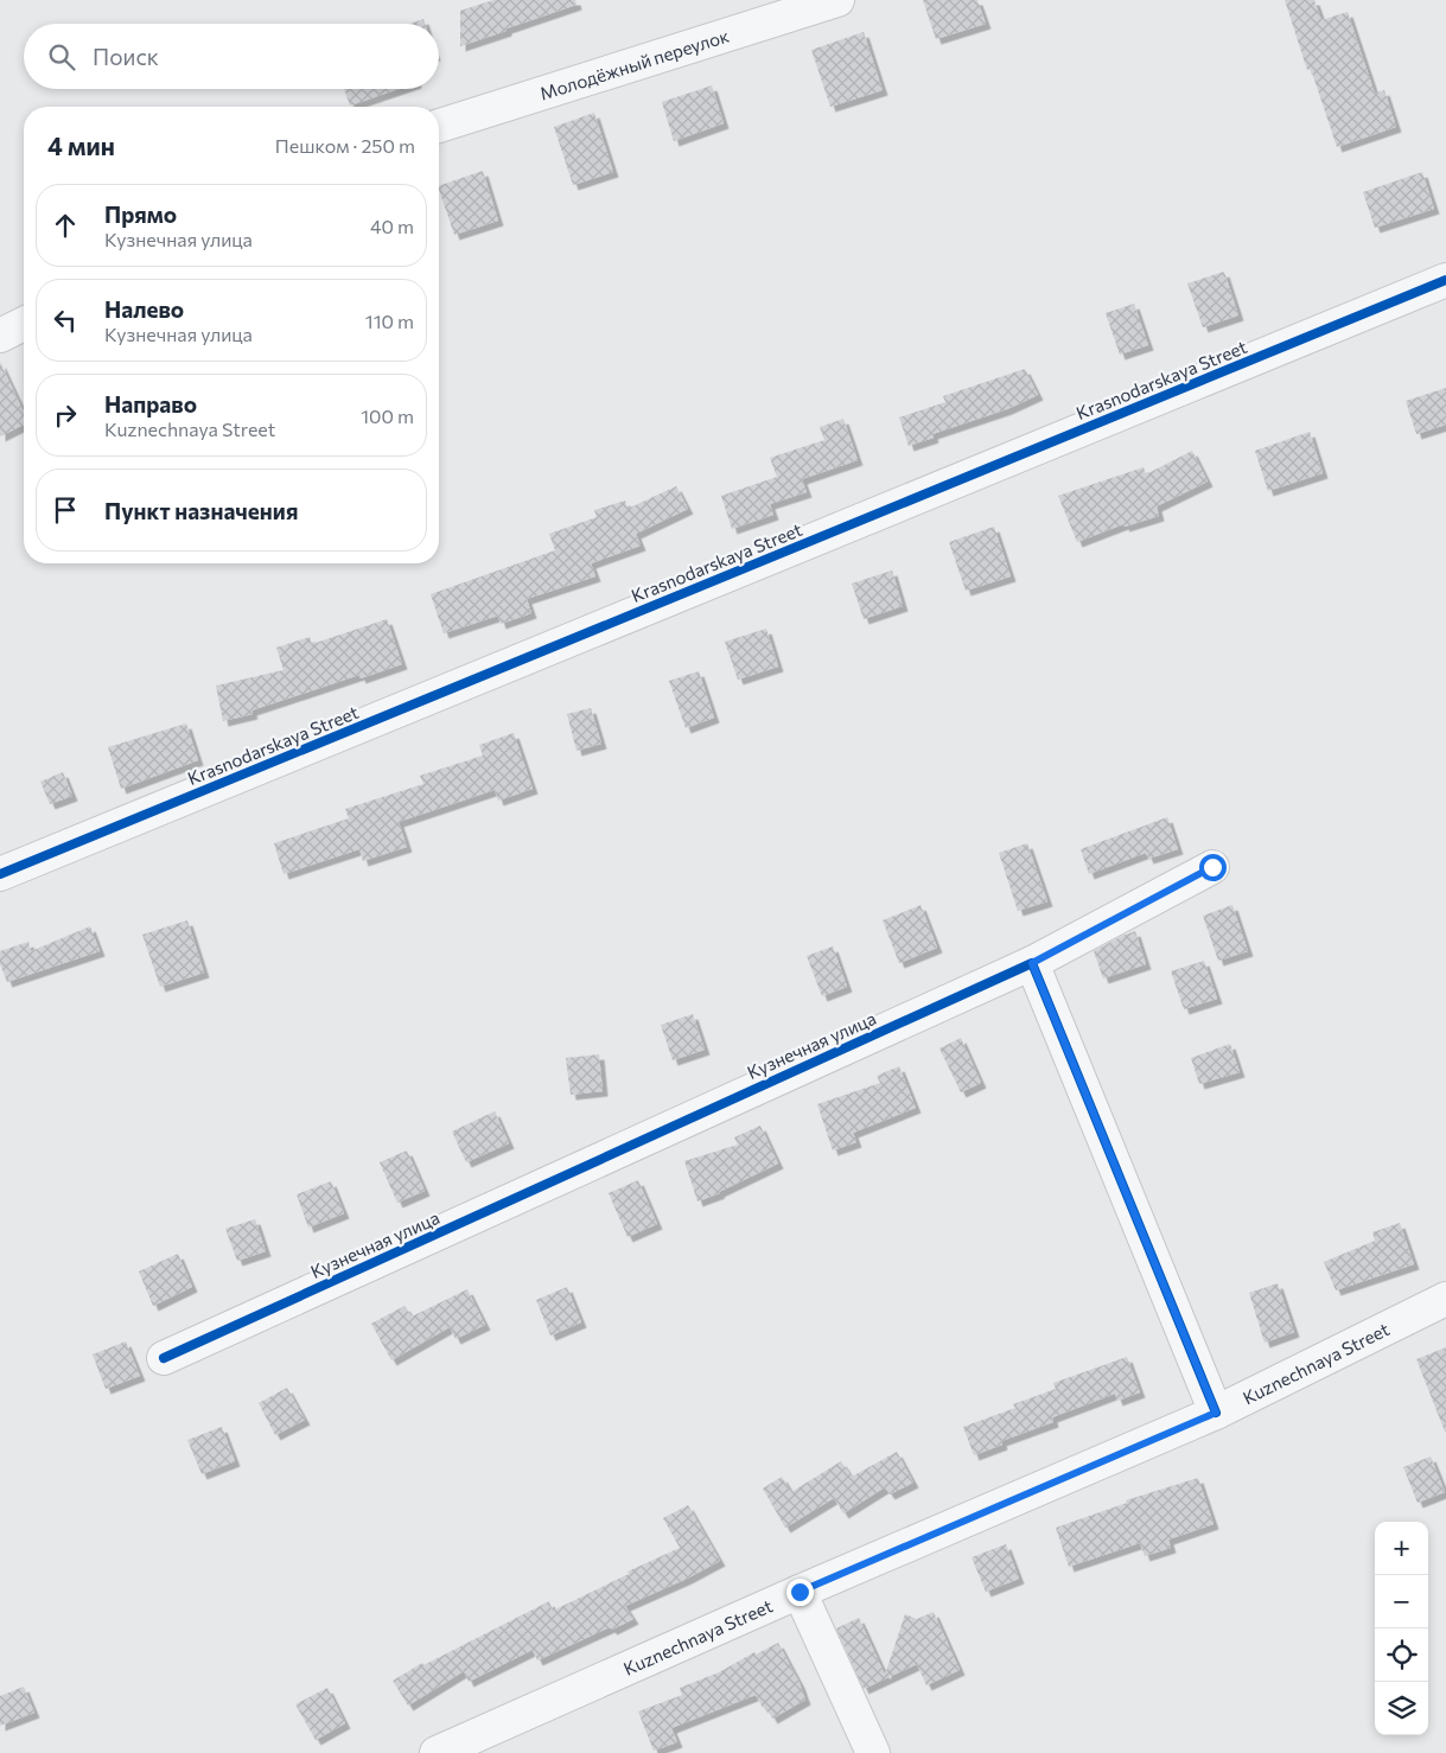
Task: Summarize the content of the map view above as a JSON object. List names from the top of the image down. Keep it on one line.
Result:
{"streets":{"street":["Молодёжный переулок","Krasnodarskaya Street","Кузнечная улица","Kuznechnaya Street"]},"page":{"search":"Поиск","heading":["4 мин","Пешком · 250 m"],"list":[["Прямо","Кузнечная улица","40 m"],["Налево","Кузнечная улица","110 m"],["Направо","Kuznechnaya Street","100 m"],"Пункт назначения"],"map_buttons":["+","−"]}}
